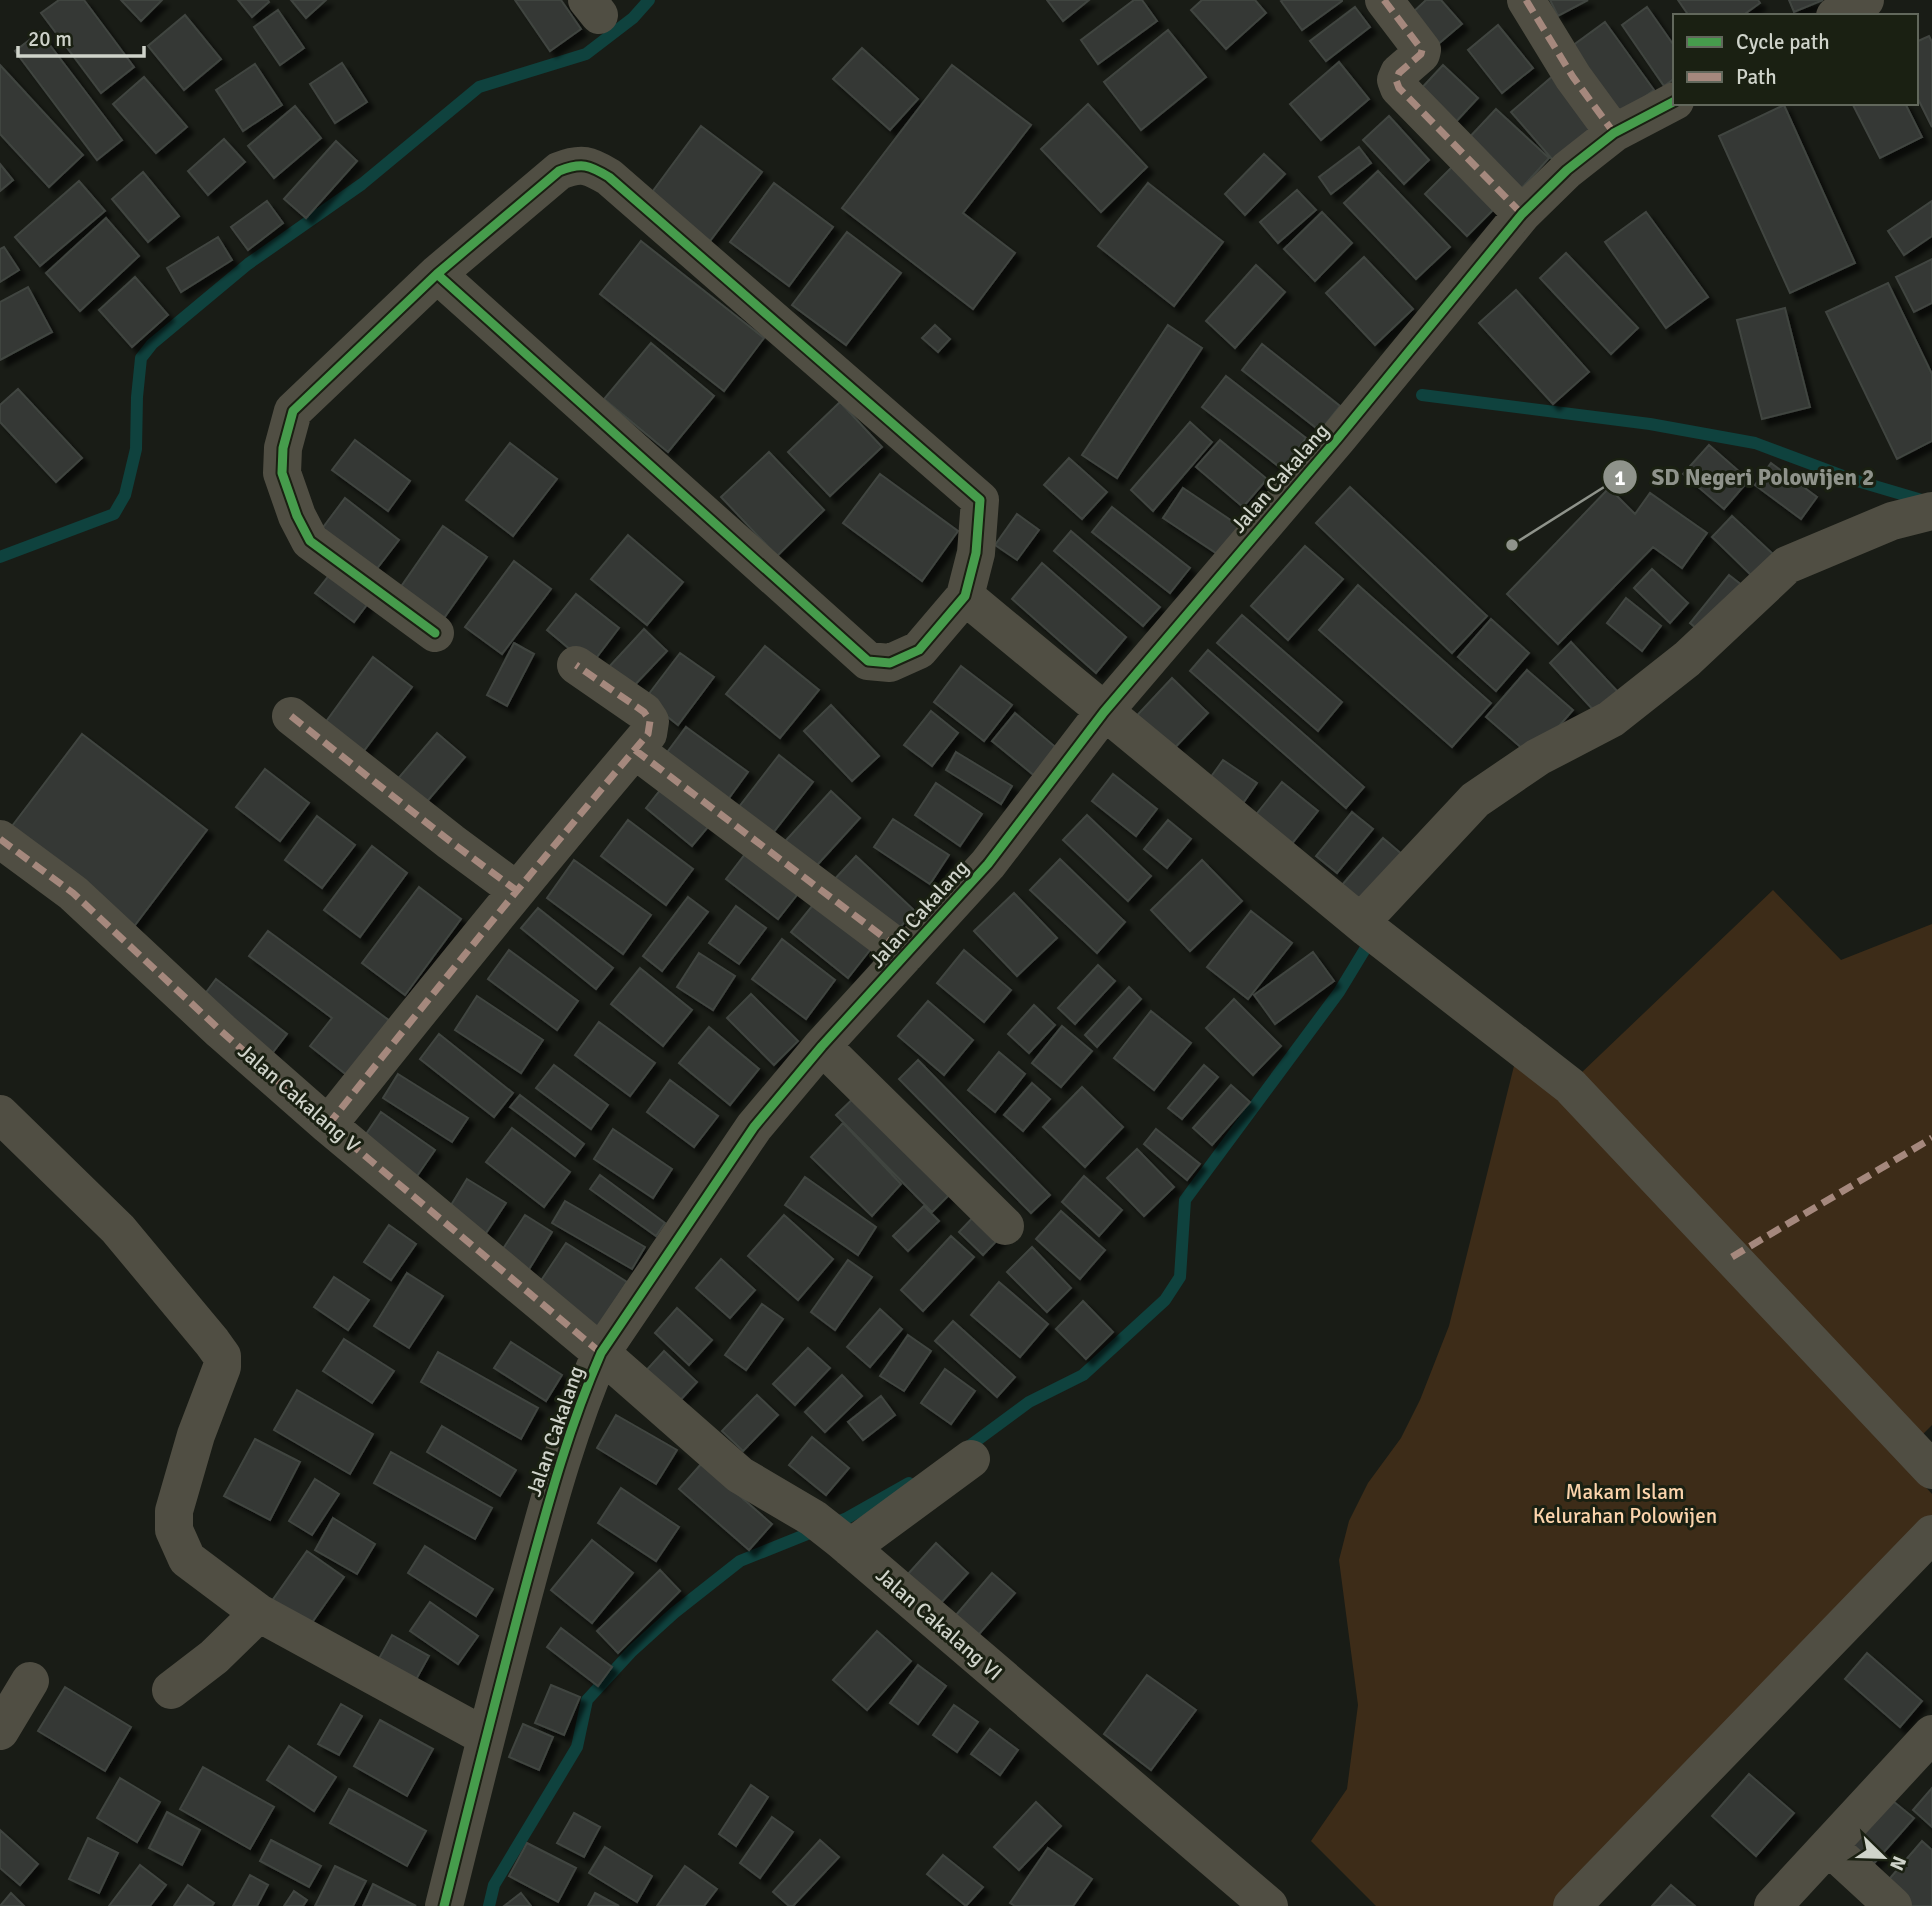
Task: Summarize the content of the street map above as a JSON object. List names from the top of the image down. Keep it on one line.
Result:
{"streets":{"street":["Jalan Cakalang","Jalan Cakalang V","Jalan Cakalang VI"]},"crossings":[["Jalan Cakalang","Jalan Cakalang V"],["Jalan Cakalang","Jalan Cakalang VI"],["Jalan Cakalang V","Jalan Cakalang VI"]],"parks":["Makam Islam Kelurahan Polowijen"],"places":["SD Negeri Polowijen 2"],"legend":["Cycle path","Path"],"scale_bar":"20 m","north":"bottom right"}
